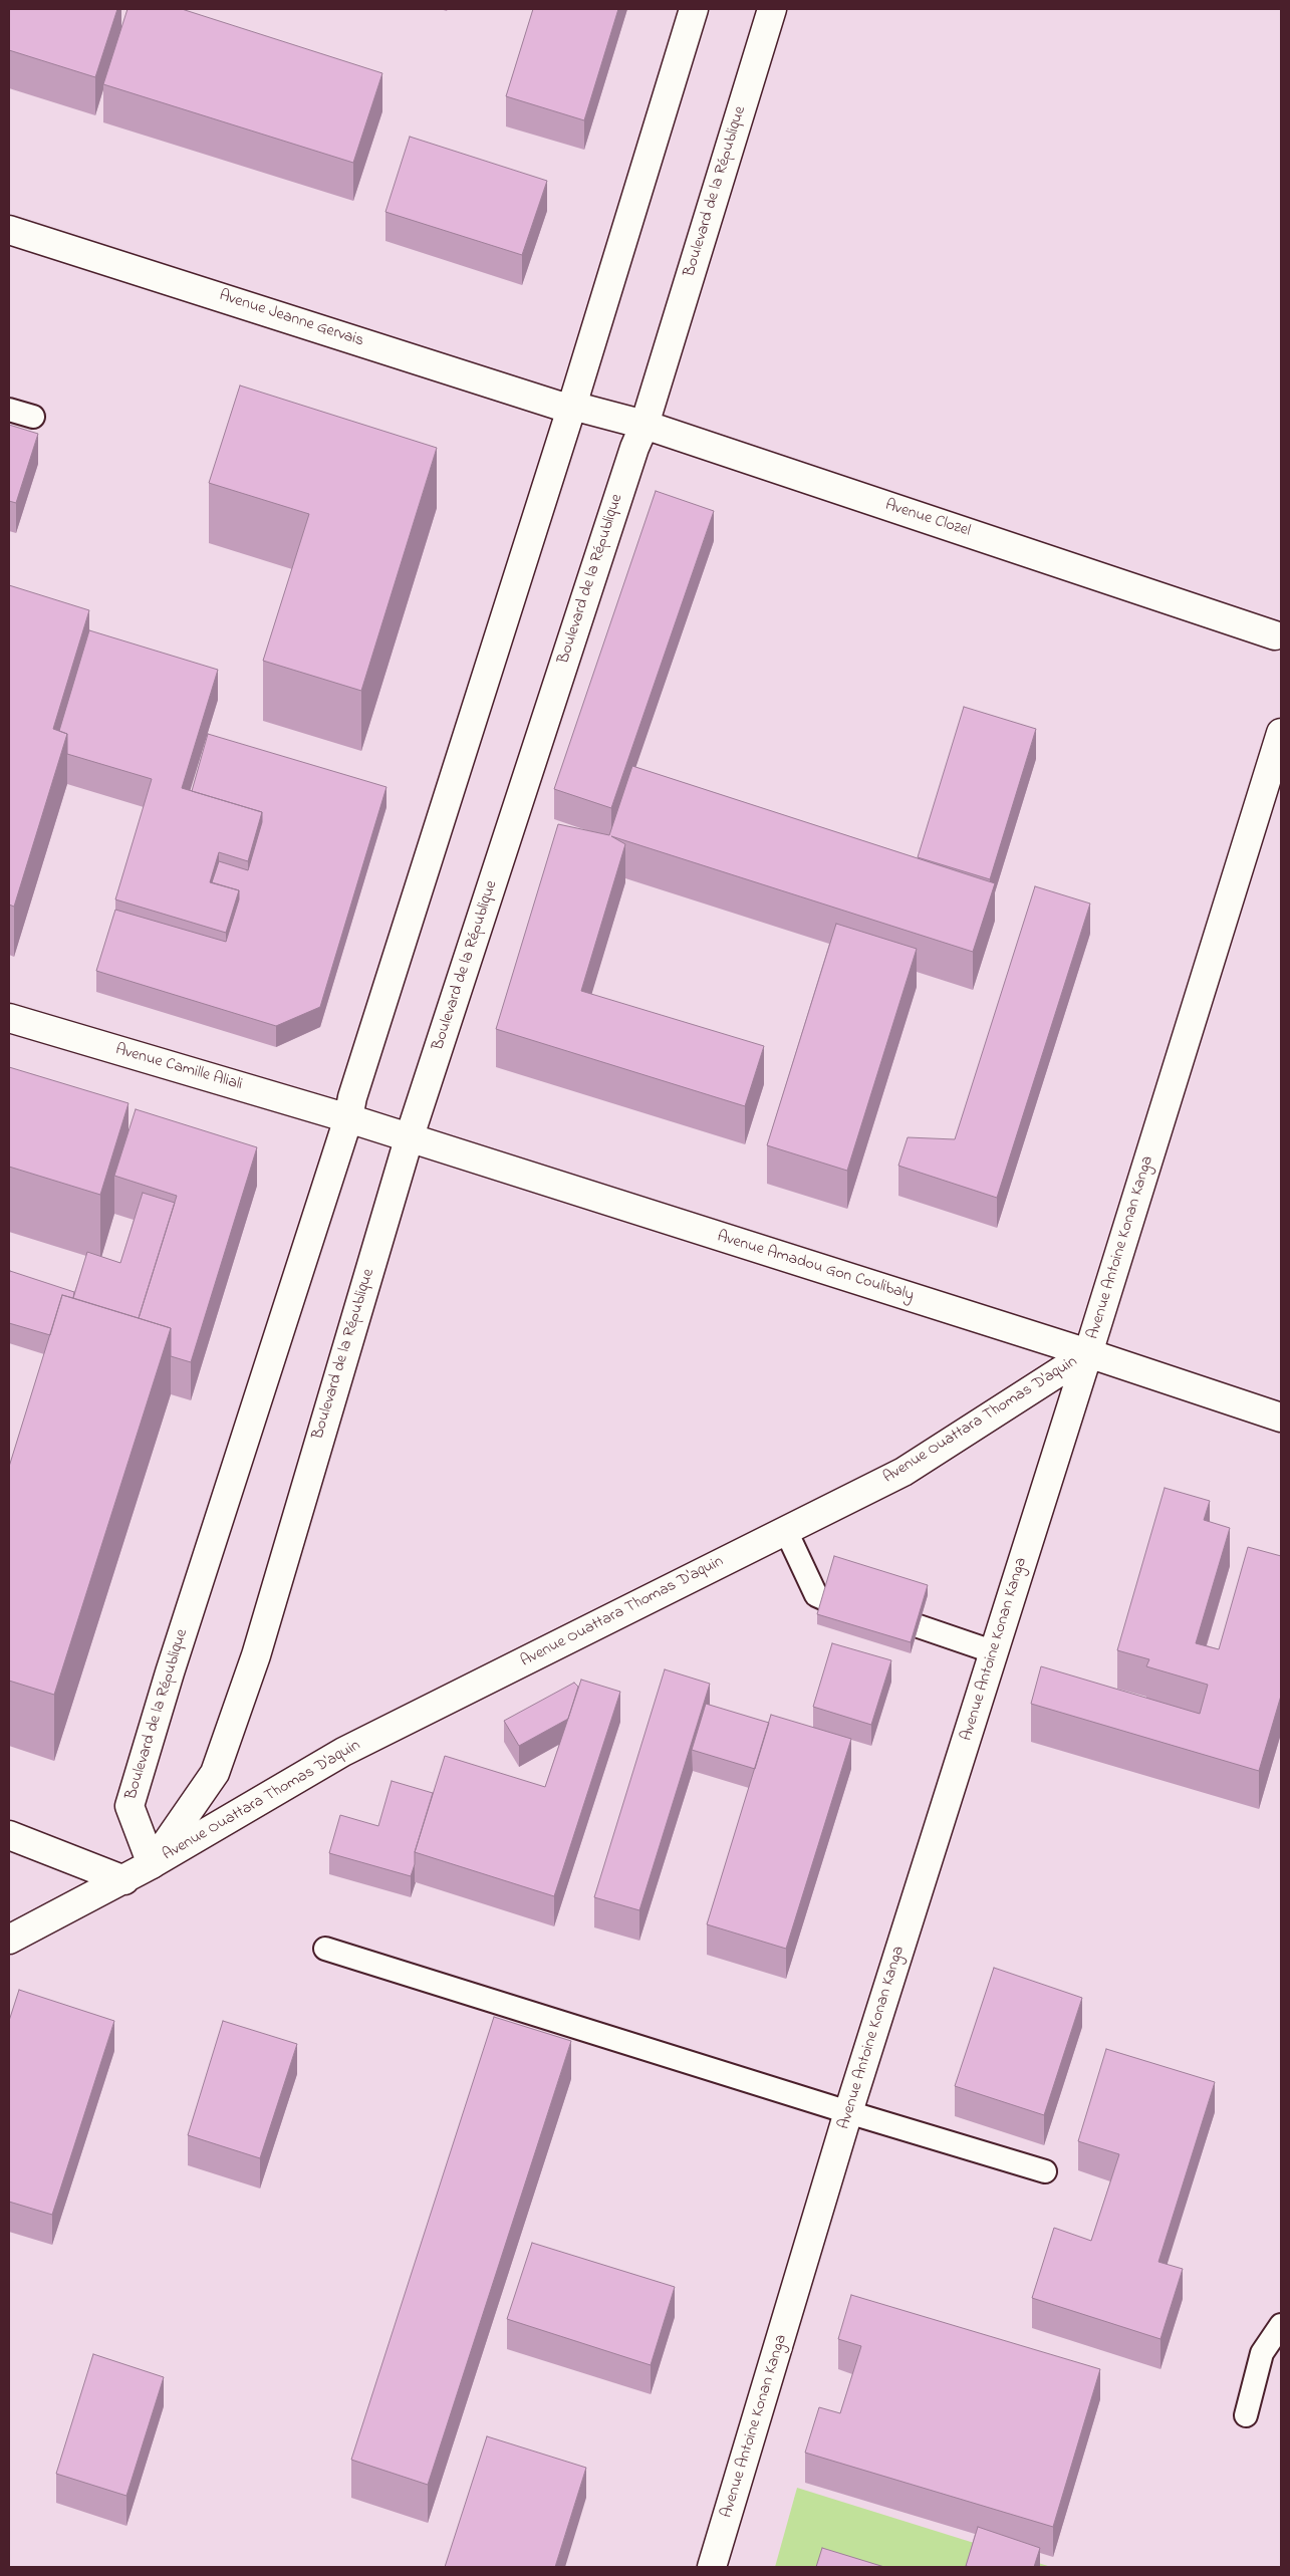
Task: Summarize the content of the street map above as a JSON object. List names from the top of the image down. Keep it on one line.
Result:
{"streets":{"street":["Boulevard de la République","Avenue Jeanne Gervais","Avenue Clozel","Avenue Camille Aliali","Avenue Antoine Konan Kanga","Avenue Amadou Gon Coulibaly","Avenue Ouattara Thomas D'aquin"]},"crossings":[["Boulevard de la République","Avenue Jeanne Gervais"],["Boulevard de la République","Avenue Clozel"],["Boulevard de la République","Avenue Camille Aliali"],["Boulevard de la République","Avenue Amadou Gon Coulibaly"],["Boulevard de la République","Avenue Ouattara Thomas D'aquin"],["Avenue Jeanne Gervais","Avenue Clozel"],["Avenue Camille Aliali","Avenue Amadou Gon Coulibaly"],["Avenue Antoine Konan Kanga","Avenue Amadou Gon Coulibaly"],["Avenue Antoine Konan Kanga","Avenue Ouattara Thomas D'aquin"],["Avenue Amadou Gon Coulibaly","Avenue Ouattara Thomas D'aquin"]]}
